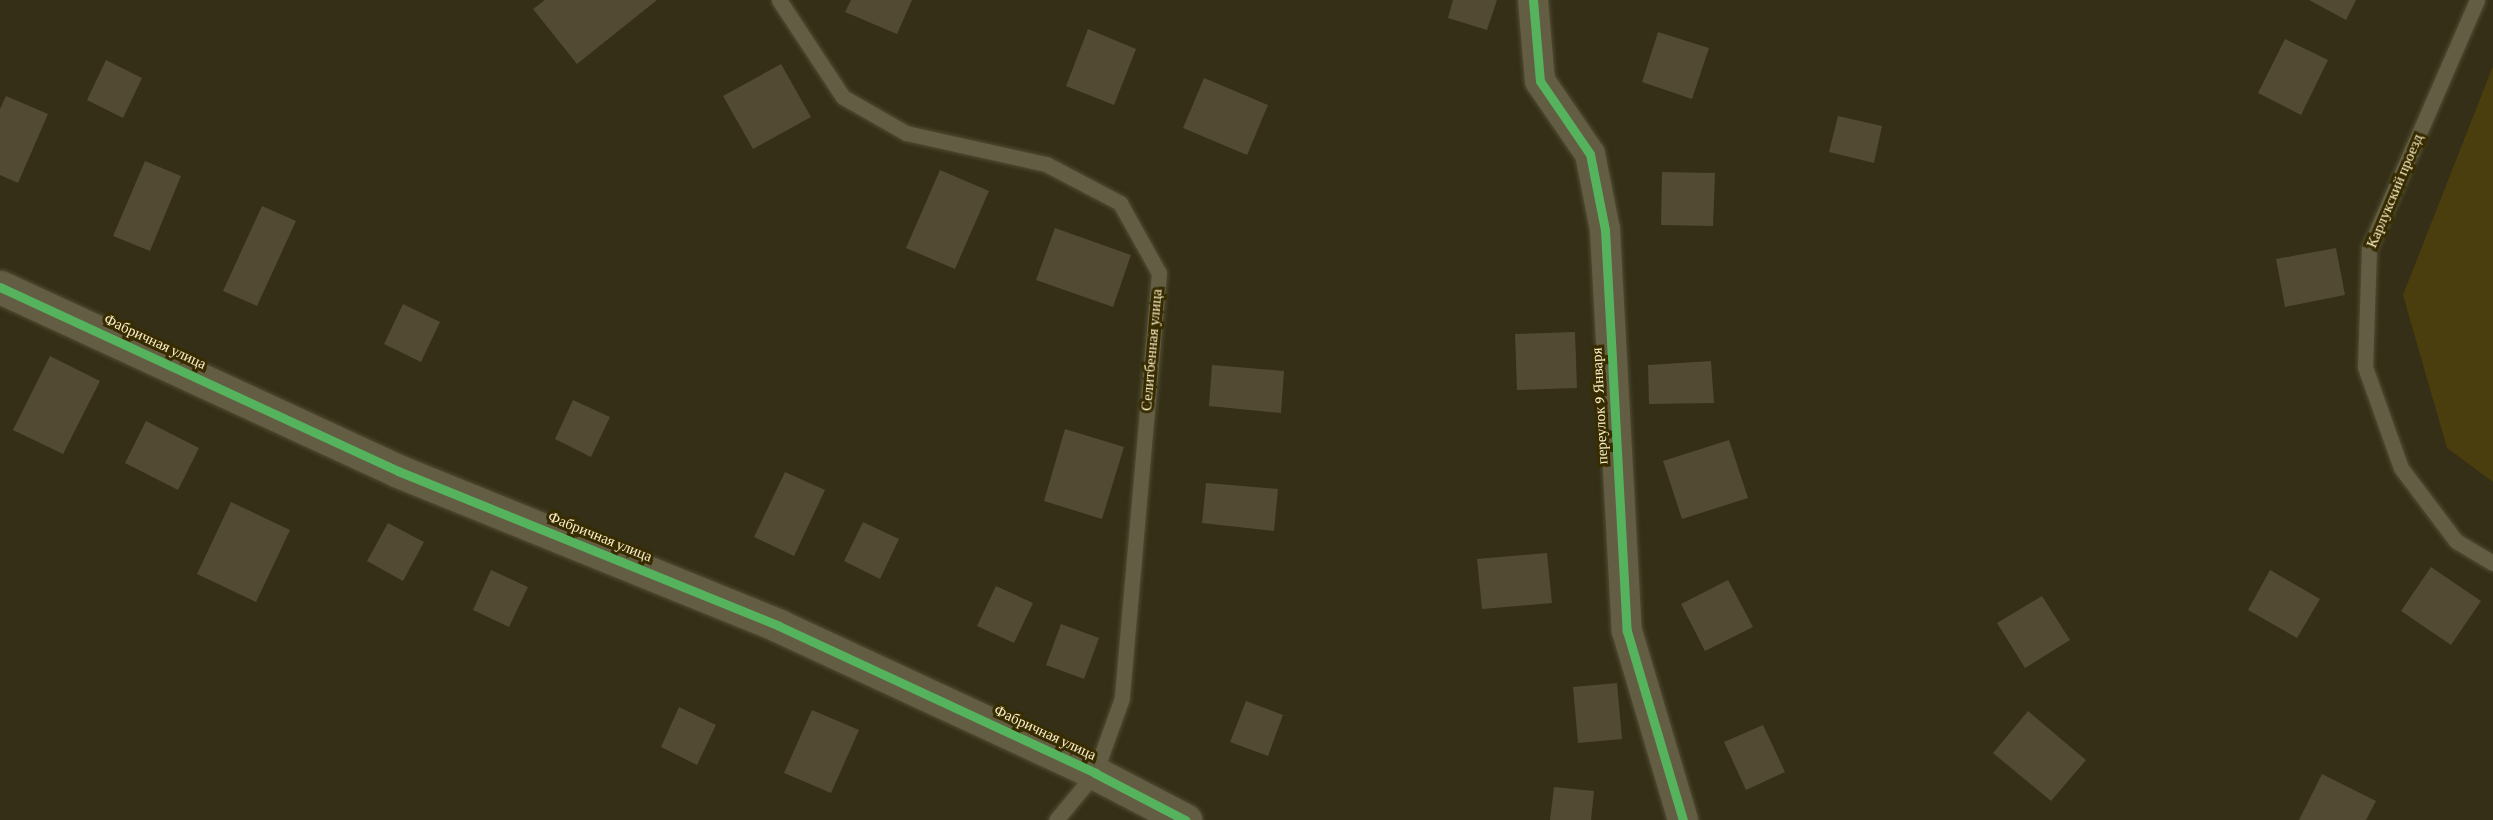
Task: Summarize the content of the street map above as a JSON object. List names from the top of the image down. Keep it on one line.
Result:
{"streets":{"street":["Фабричная улица","переулок 9 Января"],"lane":["Карлукский проезд","Селитбенная улица"]},"crossings":[["Фабричная улица","Селитбенная улица"]]}
